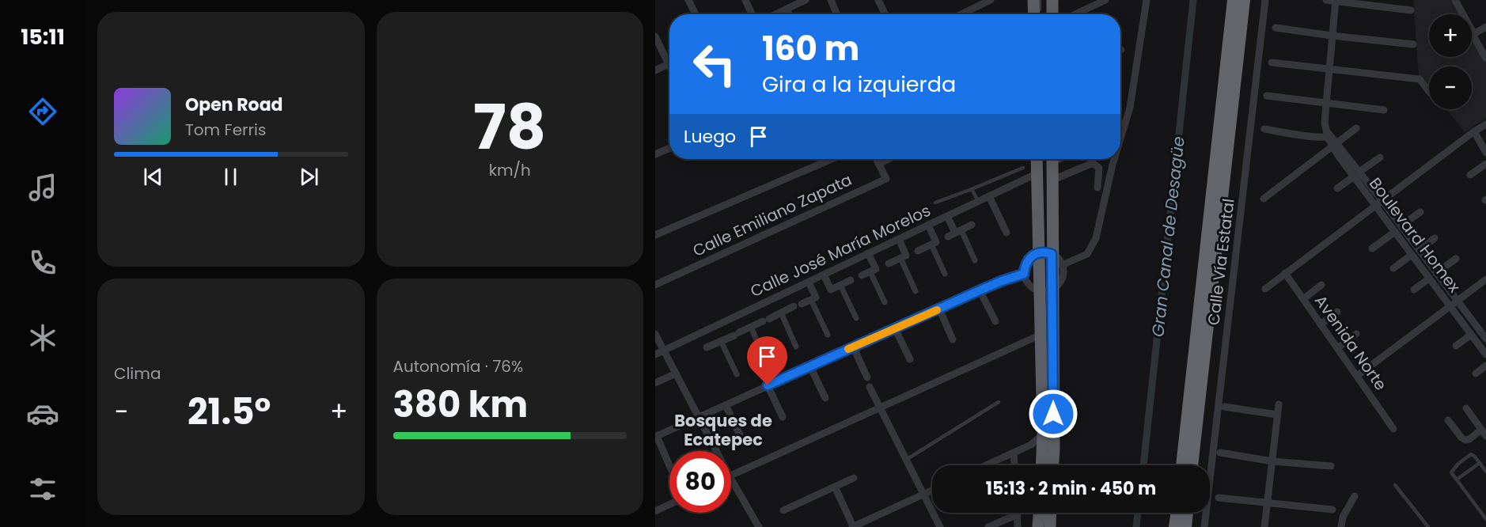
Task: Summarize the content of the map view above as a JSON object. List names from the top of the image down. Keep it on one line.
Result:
{"streets":{"street":["Calle Emiliano Zapata","Boulevard Homex","Calle José María Morelos","Calle Vía Estatal","Avenida Norte"]},"districts":["Bosques de Ecatepec"],"water":["Gran Canal de Desagüe"],"page":{"tabs":"15:11","tile":[["78","km/h"],"Clima",["Autonomía · 76%","380 km"]],"map_buttons":["+","−"],"turn":["160 m","Gira a la izquierda"],"song":["Open Road","Tom Ferris"],"then":"Luego","heat":["−","21.5°","+"],"limit":"80","trip":"15:13 · 2 min · 450 m"}}
